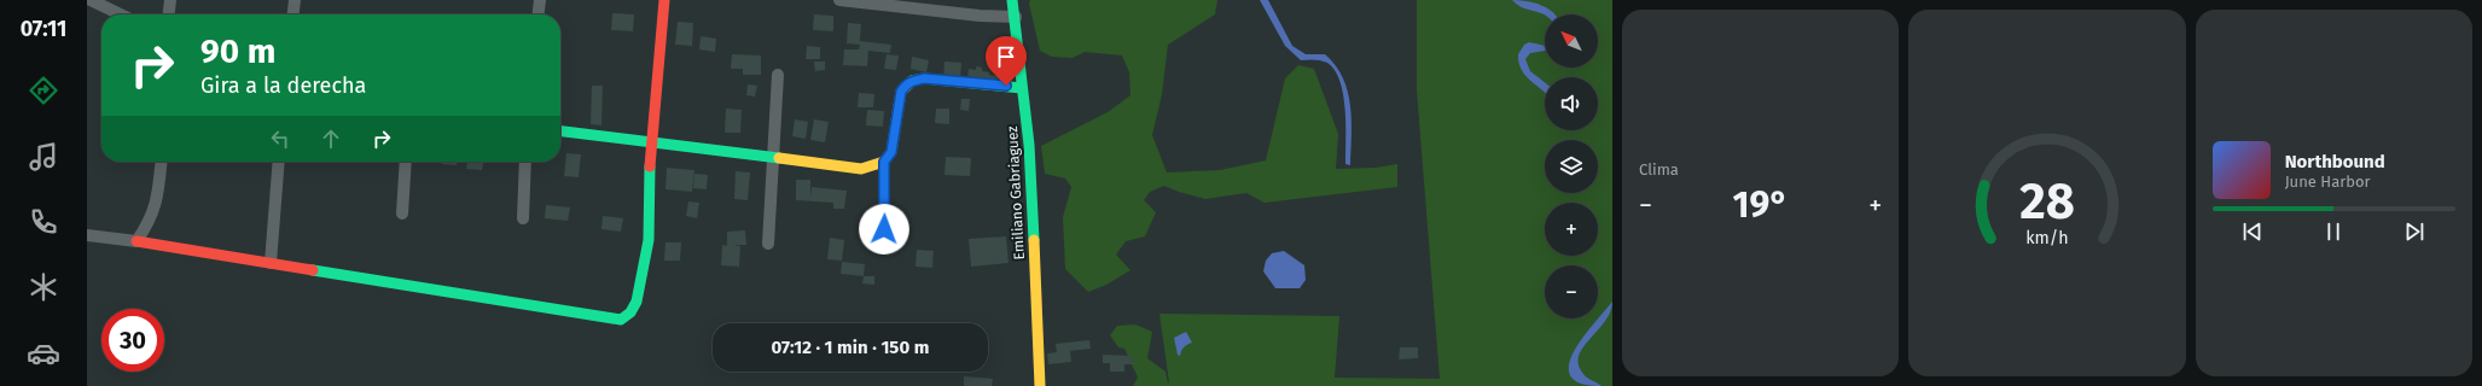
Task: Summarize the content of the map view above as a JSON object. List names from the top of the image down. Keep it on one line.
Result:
{"streets":{"street":["Emiliano Gabriaguez"]},"north":"top left","page":{"tabs":"07:11","tile":"Clima","map_buttons":["+","−"],"turn":["90 m","Gira a la derecha"],"song":["Northbound","June Harbor"],"heat":["−","19°","+"],"limit":"30","trip":"07:12 · 1 min · 150 m","gauge":["28","km/h"]}}
